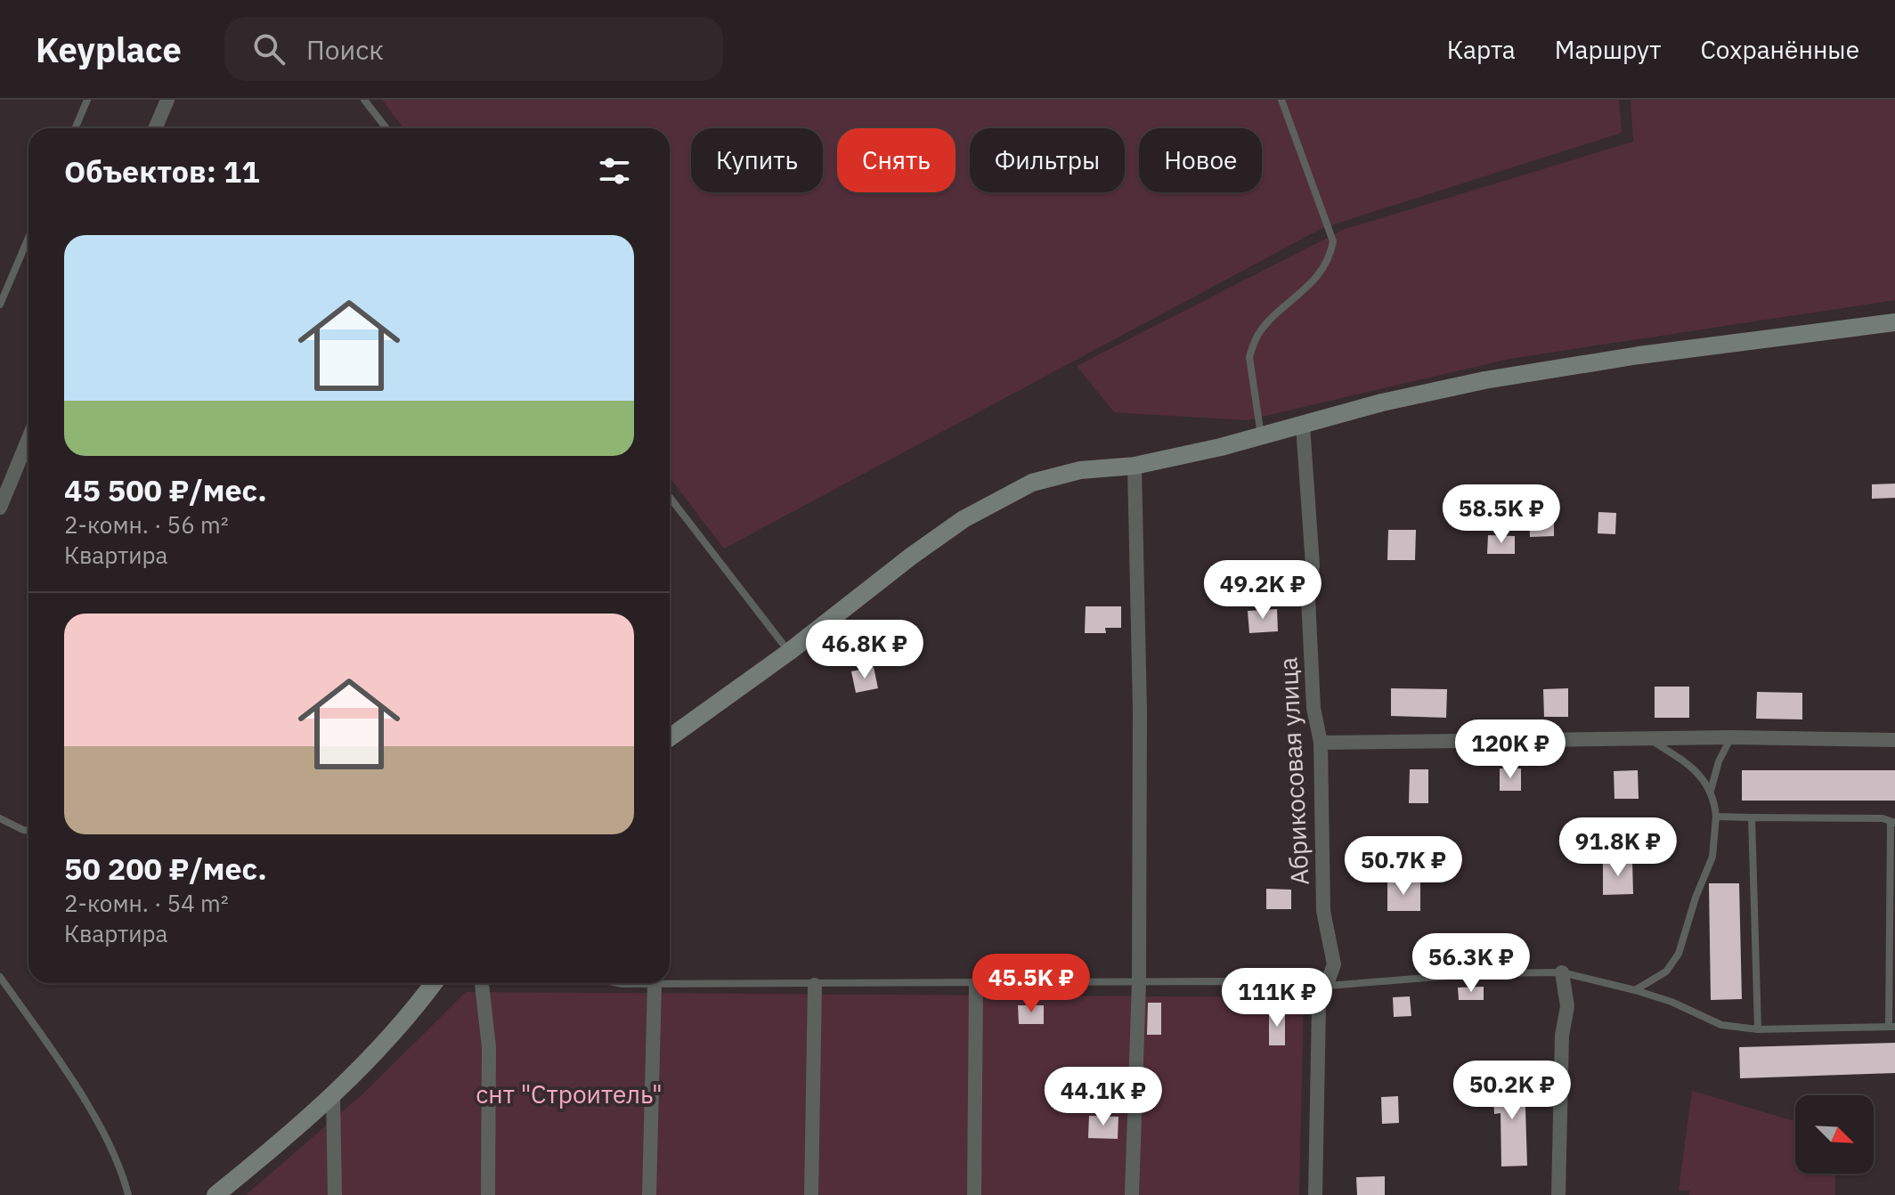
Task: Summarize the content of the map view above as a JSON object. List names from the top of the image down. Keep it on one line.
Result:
{"streets":{"street":["Абрикосовая улица"]},"parks":["снт \"Строитель\""],"north":"bottom right","page":{"header":"Keyplace","search":"Поиск","nav":["Карта","Маршрут","Сохранённые"],"chip":["Купить","Снять","Фильтры","Новое"],"heading":"Объектов: 11","list":[{"name":"45 500 ₽/мес.","note":"2-комн. · 56 m² · Квартира"},{"name":"50 200 ₽/мес.","note":"2-комн. · 54 m² · Квартира"}],"price":["58.5K ₽","49.2K ₽","46.8K ₽","120K ₽","91.8K ₽","50.7K ₽","56.3K ₽","45.5K ₽","111K ₽","50.2K ₽","44.1K ₽"]}}
